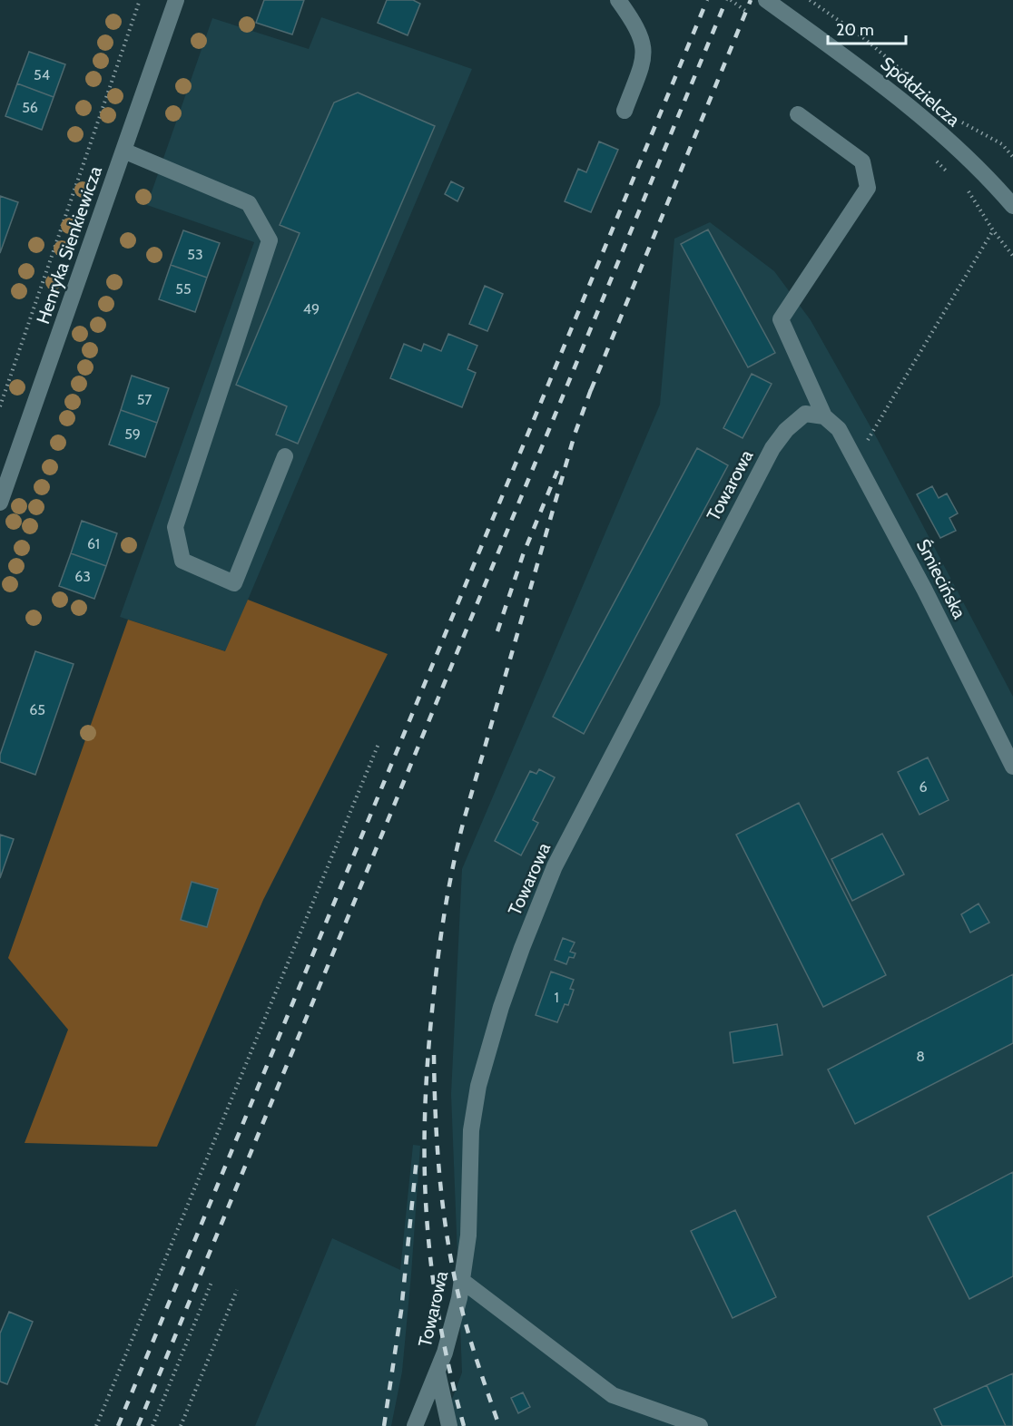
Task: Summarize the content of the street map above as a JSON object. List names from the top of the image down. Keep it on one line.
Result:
{"streets":{"street":["Spółdzielcza","Henryka Sienkiewicza","Towarowa","Śmiecińska"]},"crossings":[["Towarowa","Śmiecińska"]],"house_numbers":["54","56","53","55","49","57","59","61","63","65","6","1","8"],"scale_bar":"20 m"}
